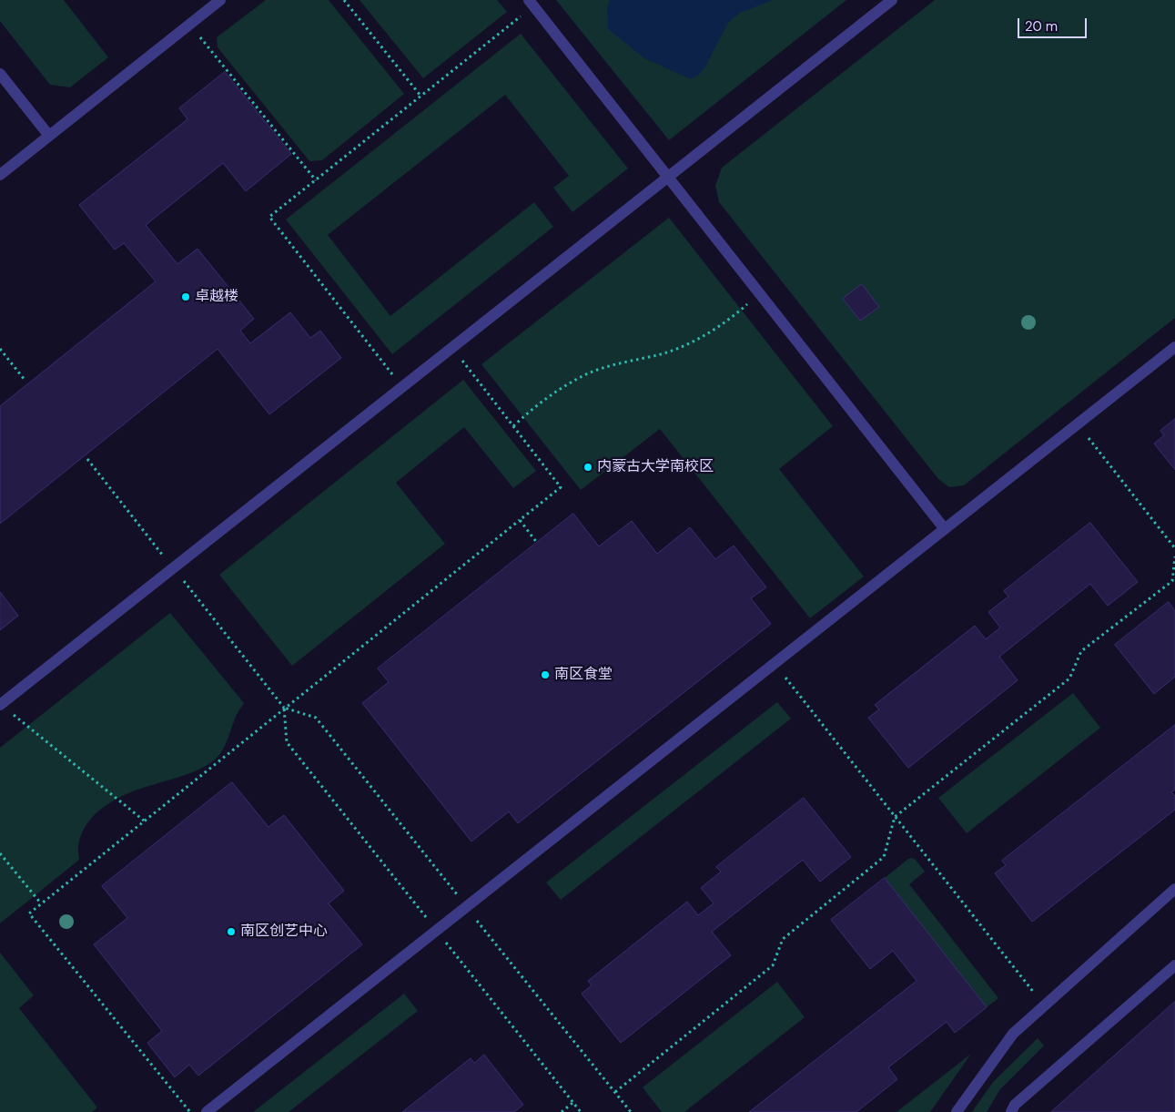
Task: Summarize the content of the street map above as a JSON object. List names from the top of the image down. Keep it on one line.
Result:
{"places":["卓越楼","内蒙古大学南校区","南区食堂","南区创艺中心"],"scale_bar":"20 m"}
